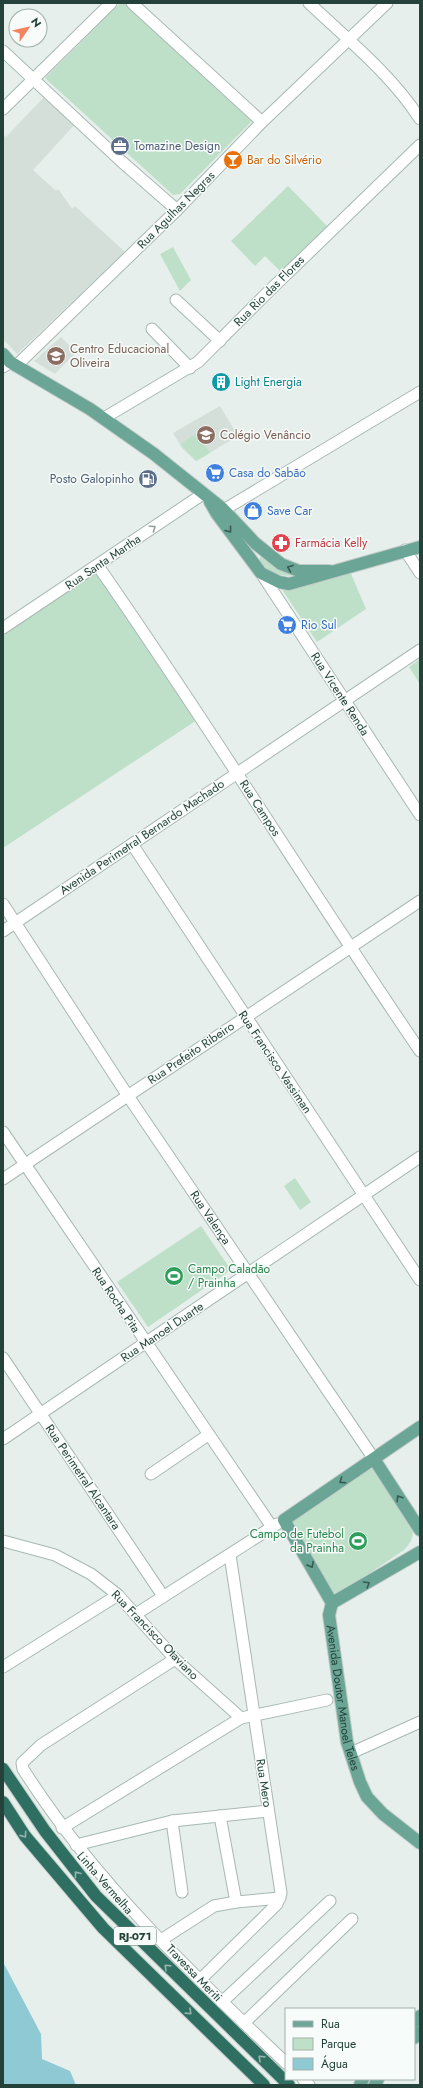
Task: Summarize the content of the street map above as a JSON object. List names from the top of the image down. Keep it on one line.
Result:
{"streets":{"highway":["Linha Vermelha","RJ-071"],"main road":["Rua Valença","Avenida Doutor Manoel Teles"],"street":["Rua Agulhas Negras","Rua Rio das Flores","Rua Santa Martha","Rua Vicente Renda","Rua Campos","Avenida Perimetral Bernardo Machado","Rua Prefeito Ribeiro","Rua Francisco Vassiman","Rua Rocha Pita","Rua Manoel Duarte","Rua Perimetral Alcantara","Rua Francisco Otaviano","Rua Mero","Travessa Meriti"]},"crossings":[["Rua Santa Martha","Rua Campos"],["Rua Vicente Renda","Avenida Perimetral Bernardo Machado"],["Rua Campos","Avenida Perimetral Bernardo Machado"],["Rua Campos","Rua Prefeito Ribeiro"],["Avenida Perimetral Bernardo Machado","Rua Francisco Vassiman"],["Avenida Perimetral Bernardo Machado","Rua Valença"],["Rua Prefeito Ribeiro","Rua Francisco Vassiman"],["Rua Prefeito Ribeiro","Rua Valença"],["Rua Prefeito Ribeiro","Rua Rocha Pita"],["Rua Francisco Vassiman","Rua Manoel Duarte"],["Rua Valença","Rua Manoel Duarte"],["Rua Rocha Pita","Rua Manoel Duarte"],["Rua Manoel Duarte","Rua Perimetral Alcantara"],["Rua Francisco Otaviano","Travessa Meriti"]],"one_way":["Rua Santa Martha"],"places":{"office":["Tomazine Design"],"bar":["Bar do Silvério"],"school or university":["Centro Educacional Oliveira","Colégio Venâncio"],"building":["Light Energia"],"supermarket":["Casa do Sabão","Rio Sul"],"fuel station":["Posto Galopinho"],"shop":["Save Car"],"pharmacy":["Farmácia Kelly"],"sports":["Campo Caladão / Prainha","Campo de Futebol da Prainha"]},"legend":["Rua","Parque","Água"],"north":"top right"}
